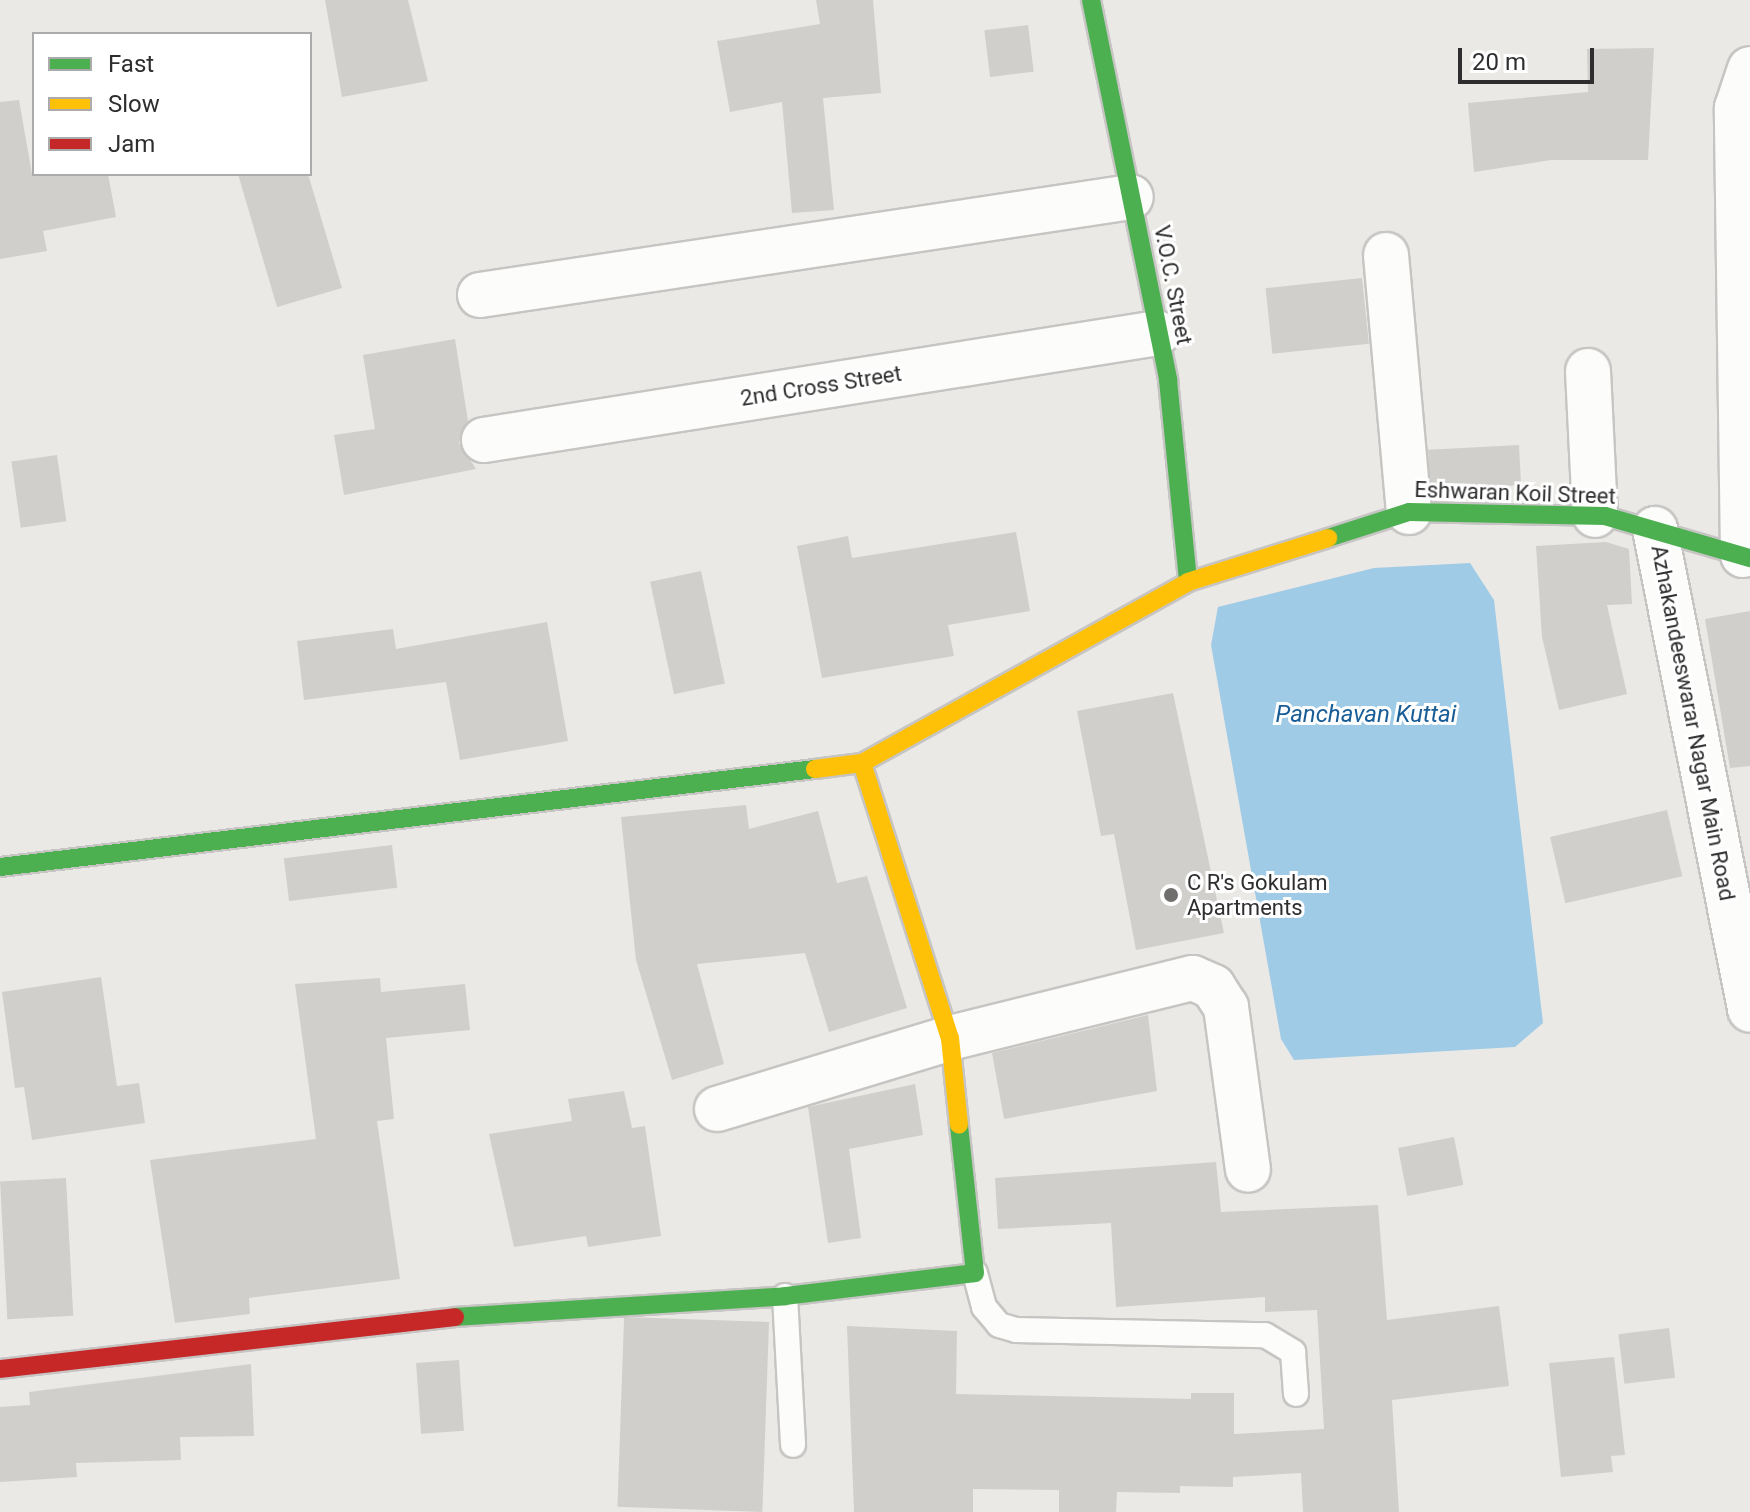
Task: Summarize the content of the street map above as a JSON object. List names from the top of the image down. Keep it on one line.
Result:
{"streets":{"street":["V.O.C. Street","2nd Cross Street","Eshwaran Koil Street","Azhakandeeswarar Nagar Main Road"]},"crossings":[["V.O.C. Street","2nd Cross Street"],["V.O.C. Street","Eshwaran Koil Street"],["Eshwaran Koil Street","Azhakandeeswarar Nagar Main Road"]],"water":["Panchavan Kuttai"],"places":["C R's Gokulam Apartments"],"legend":["Fast","Slow","Jam"],"scale_bar":"20 m"}
